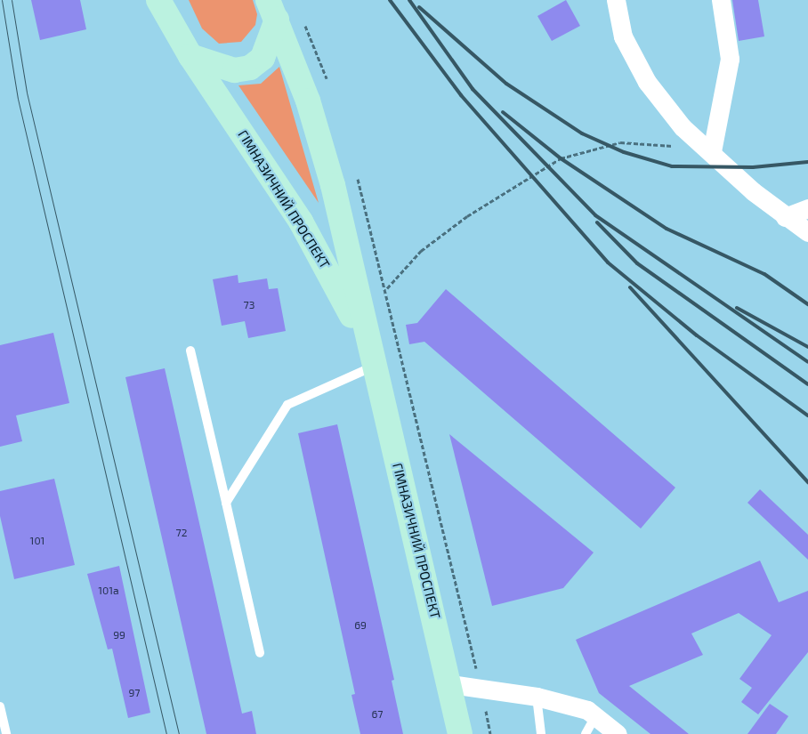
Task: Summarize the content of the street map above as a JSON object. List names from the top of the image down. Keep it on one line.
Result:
{"streets":{"main road":["ГІМНАЗИЧНИЙ ПРОСПЕКТ"]},"house_numbers":["73","72","101","101а","69","99","97","67"]}
